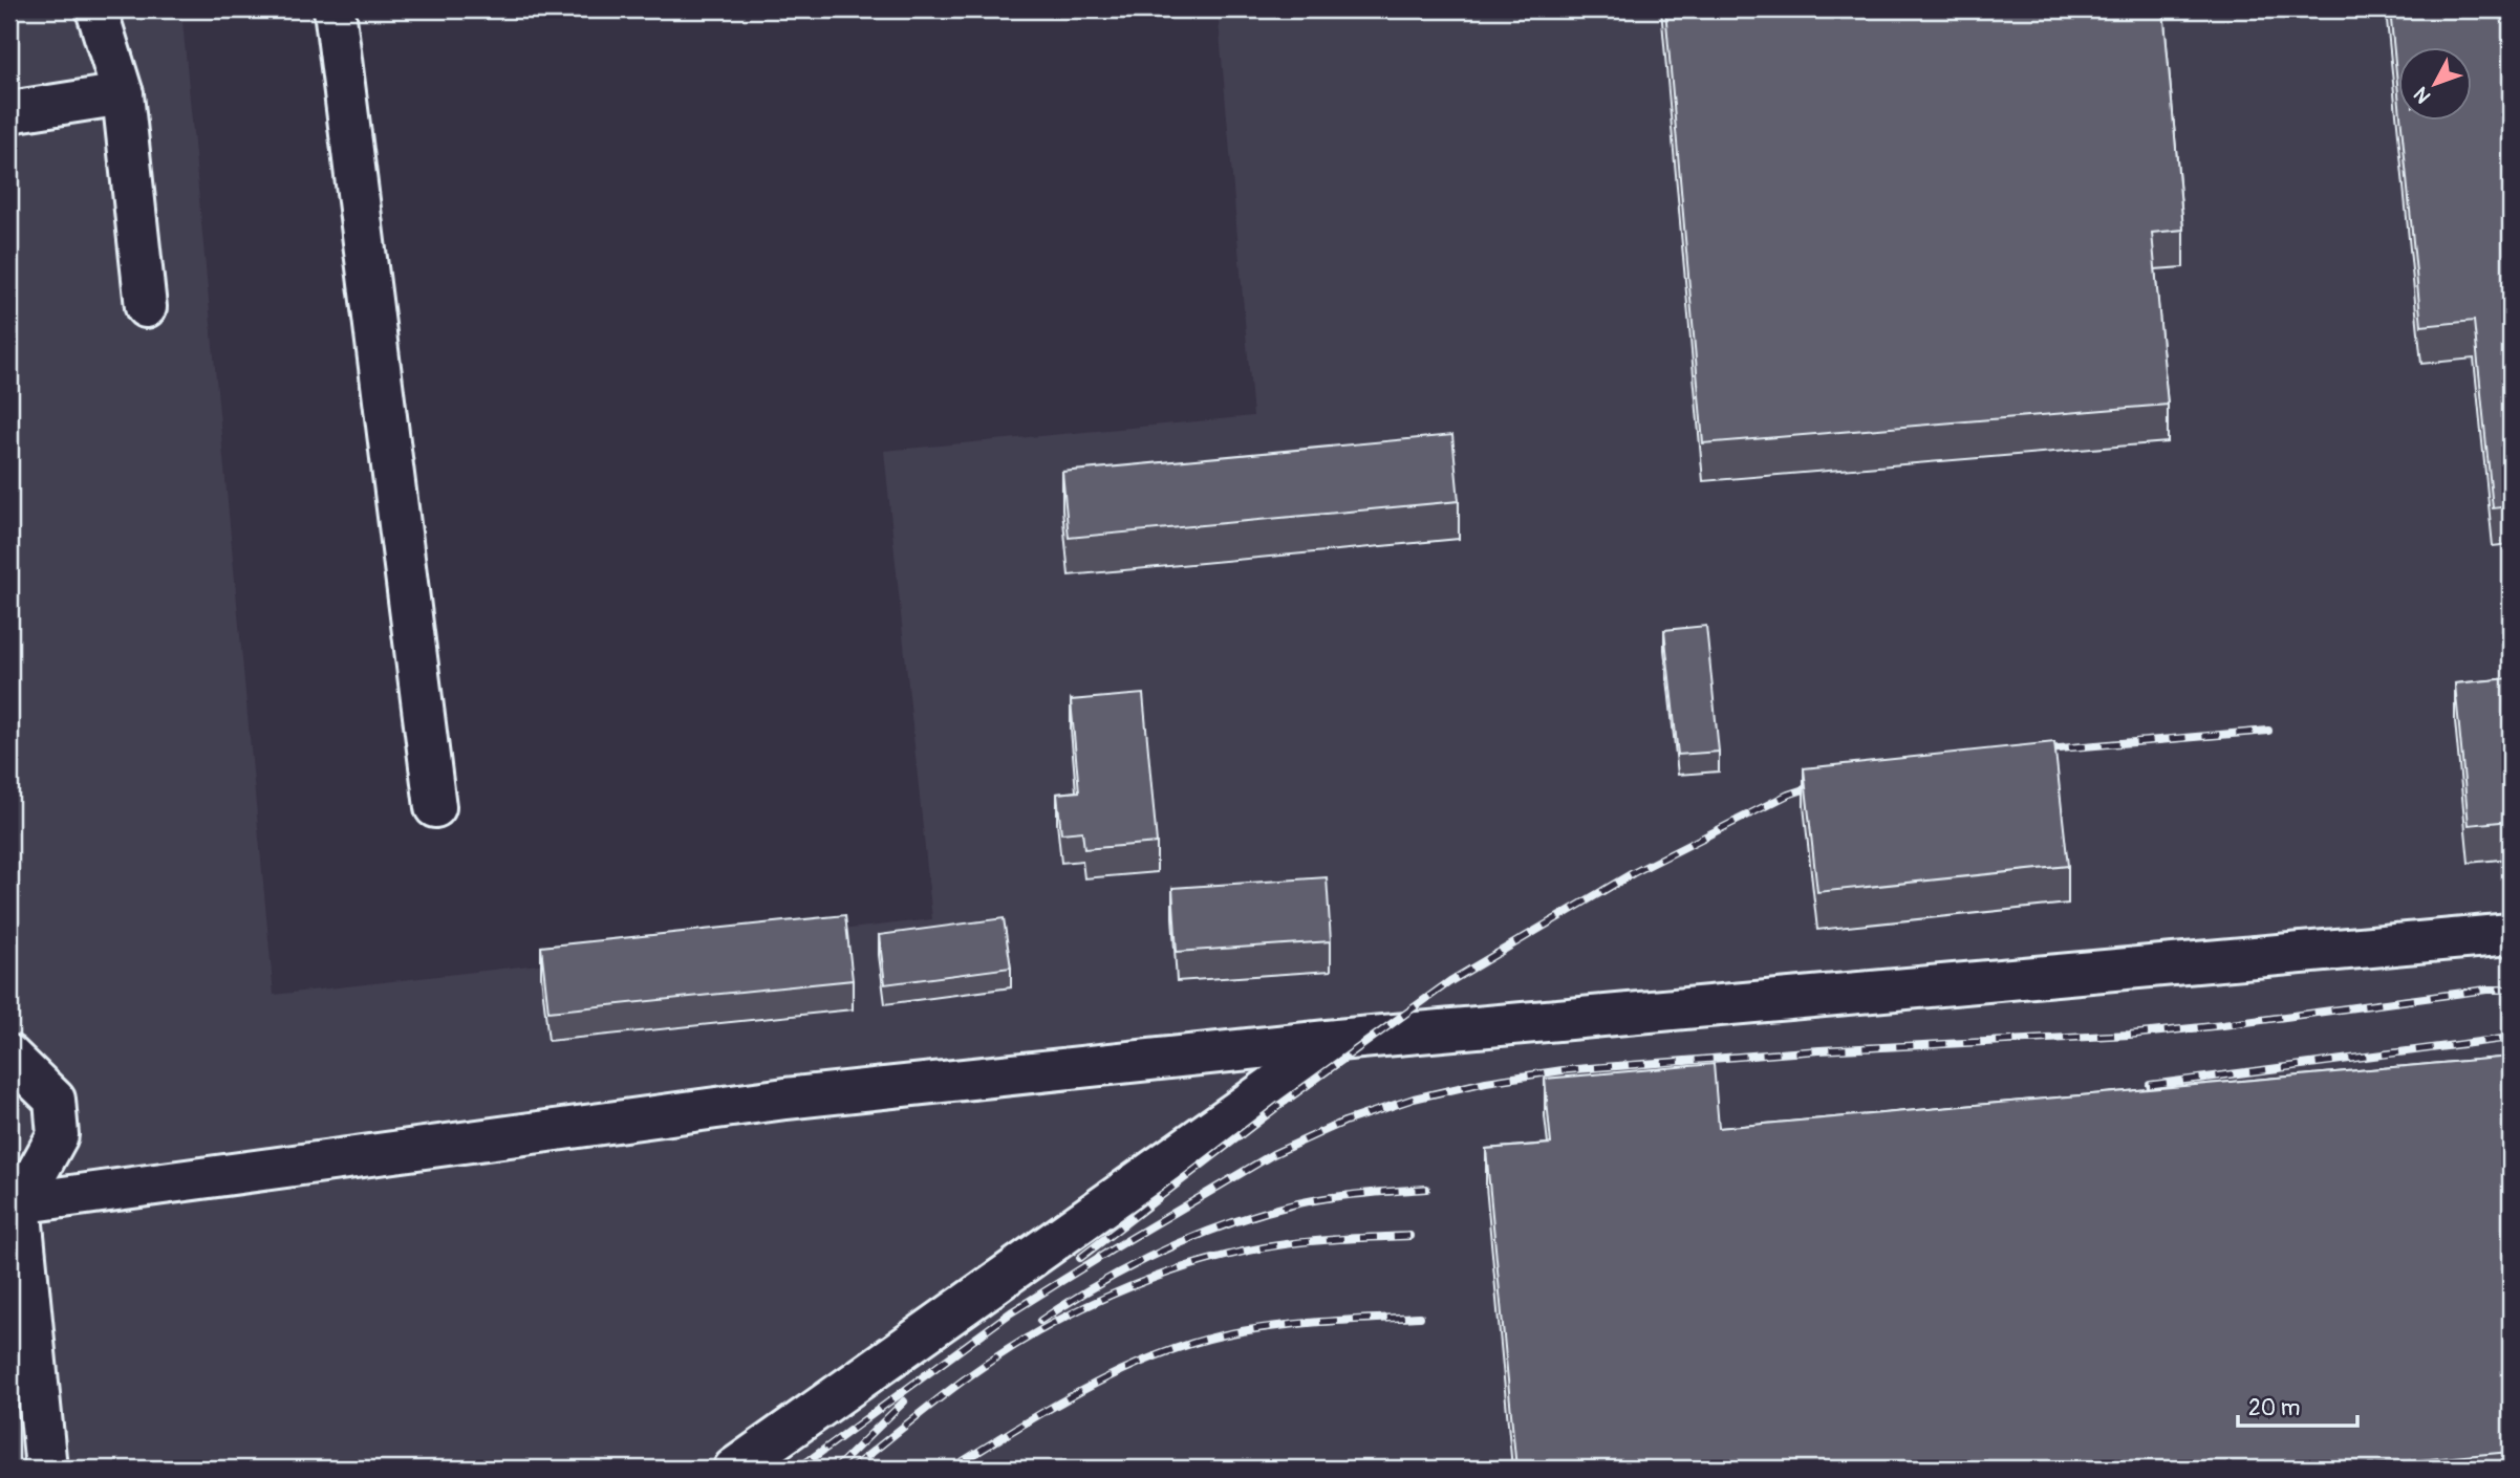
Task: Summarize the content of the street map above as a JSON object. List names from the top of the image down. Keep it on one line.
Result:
{"scale_bar":"20 m","north":"bottom left"}
